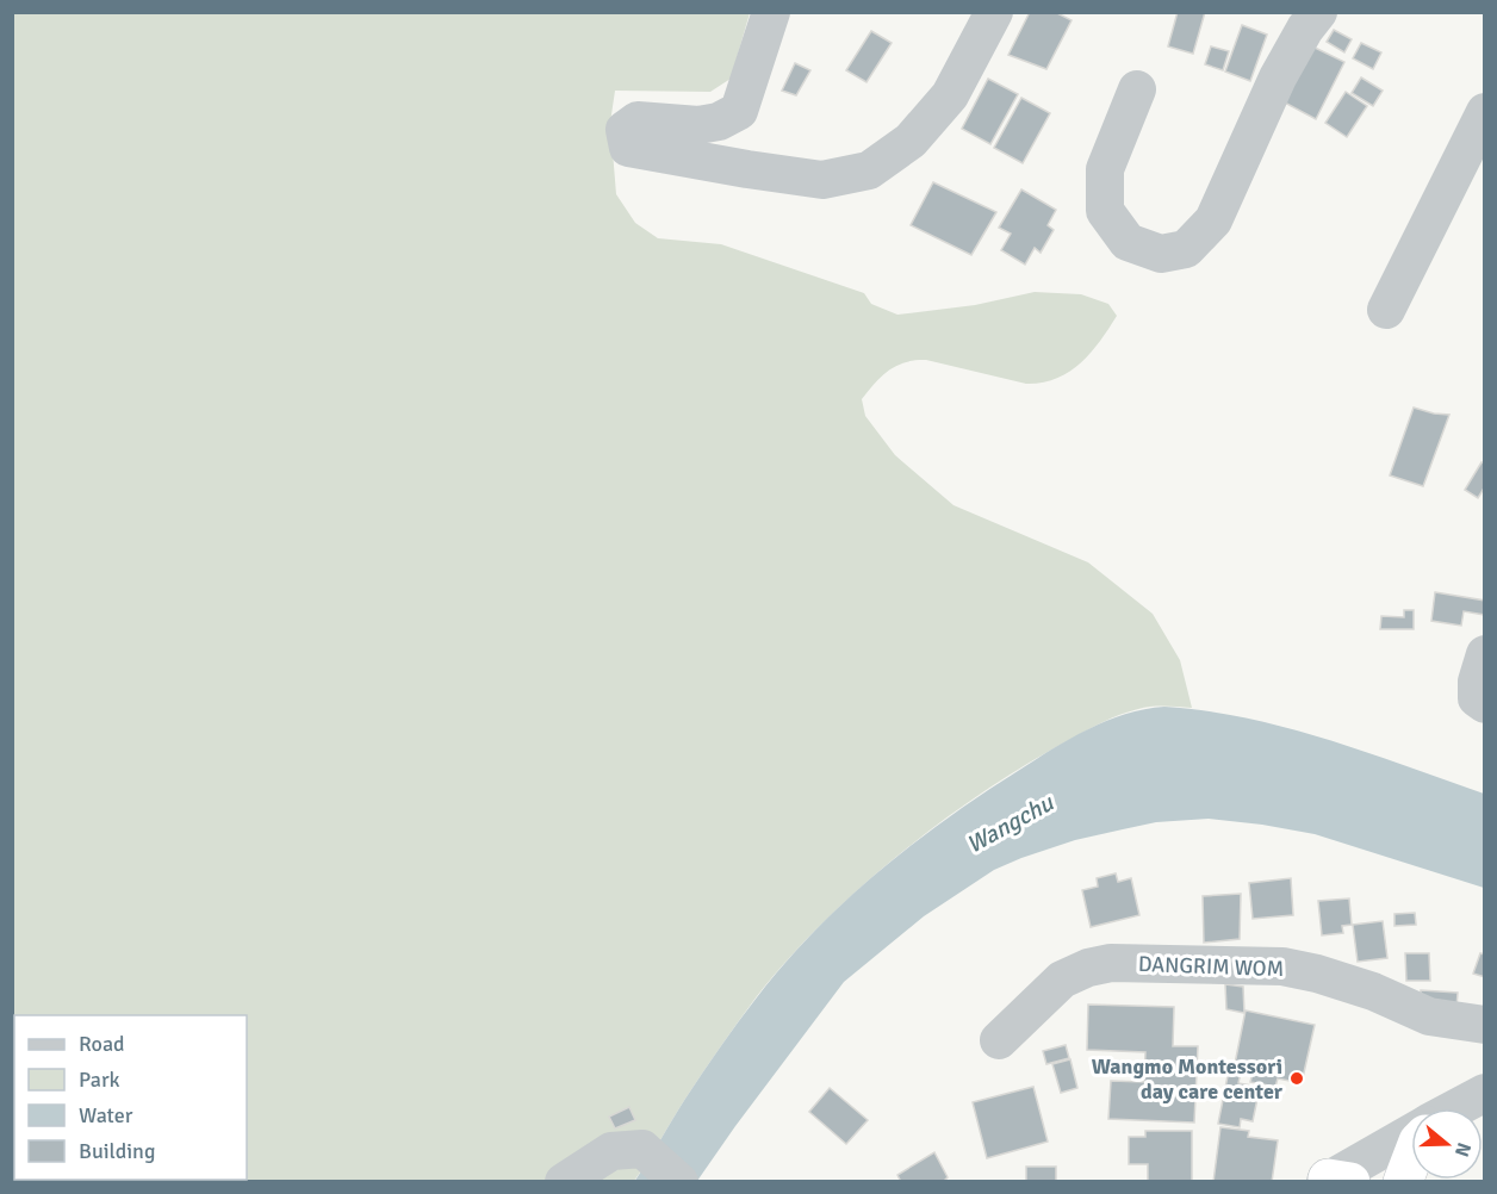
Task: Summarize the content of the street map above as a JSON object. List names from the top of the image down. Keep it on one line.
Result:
{"streets":{"street":["DANGRIM WOM"]},"water":["Wangchu"],"places":["Wangmo Montessori day care center"],"legend":["Road","Park","Water","Building"],"north":"right"}
